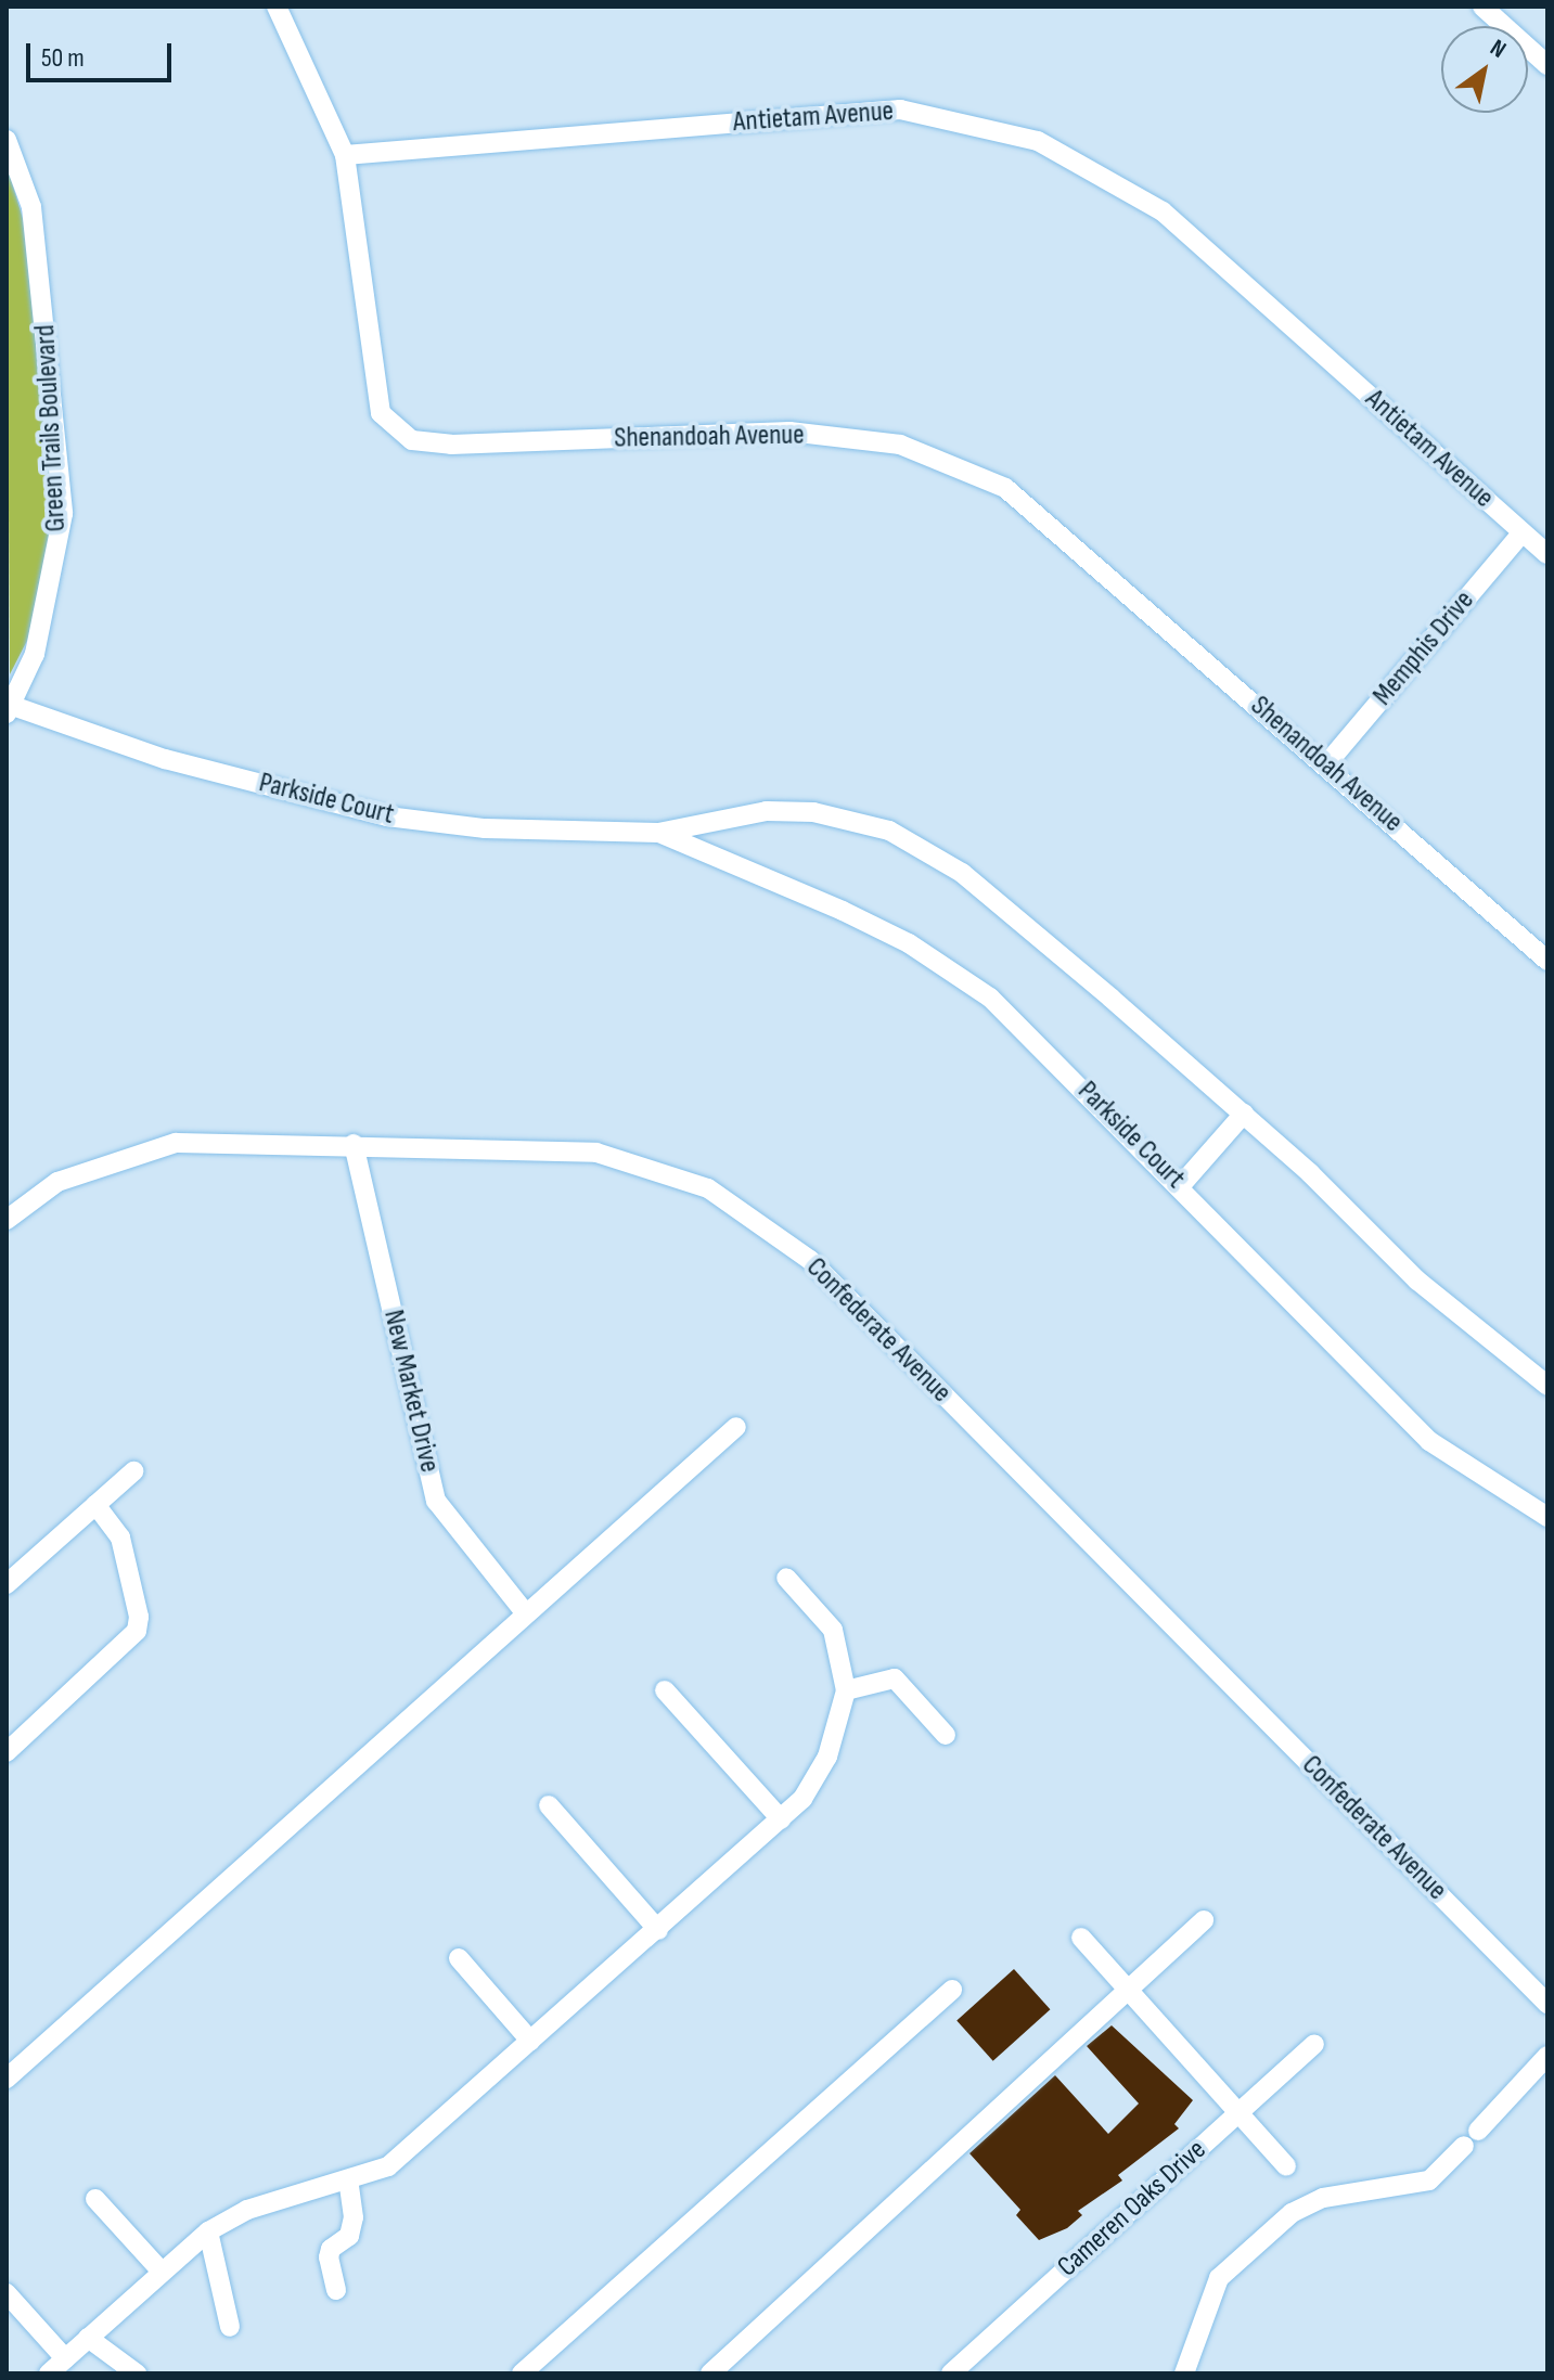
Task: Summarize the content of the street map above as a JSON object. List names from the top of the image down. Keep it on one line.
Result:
{"streets":{"street":["Antietam Avenue","Green Trails Boulevard","Shenandoah Avenue","Memphis Drive","Parkside Court","Confederate Avenue","New Market Drive","Cameren Oaks Drive"]},"crossings":[["Antietam Avenue","Shenandoah Avenue"],["Antietam Avenue","Memphis Drive"],["Green Trails Boulevard","Parkside Court"],["Shenandoah Avenue","Memphis Drive"],["Confederate Avenue","New Market Drive"]],"scale_bar":"50 m","north":"top right"}
